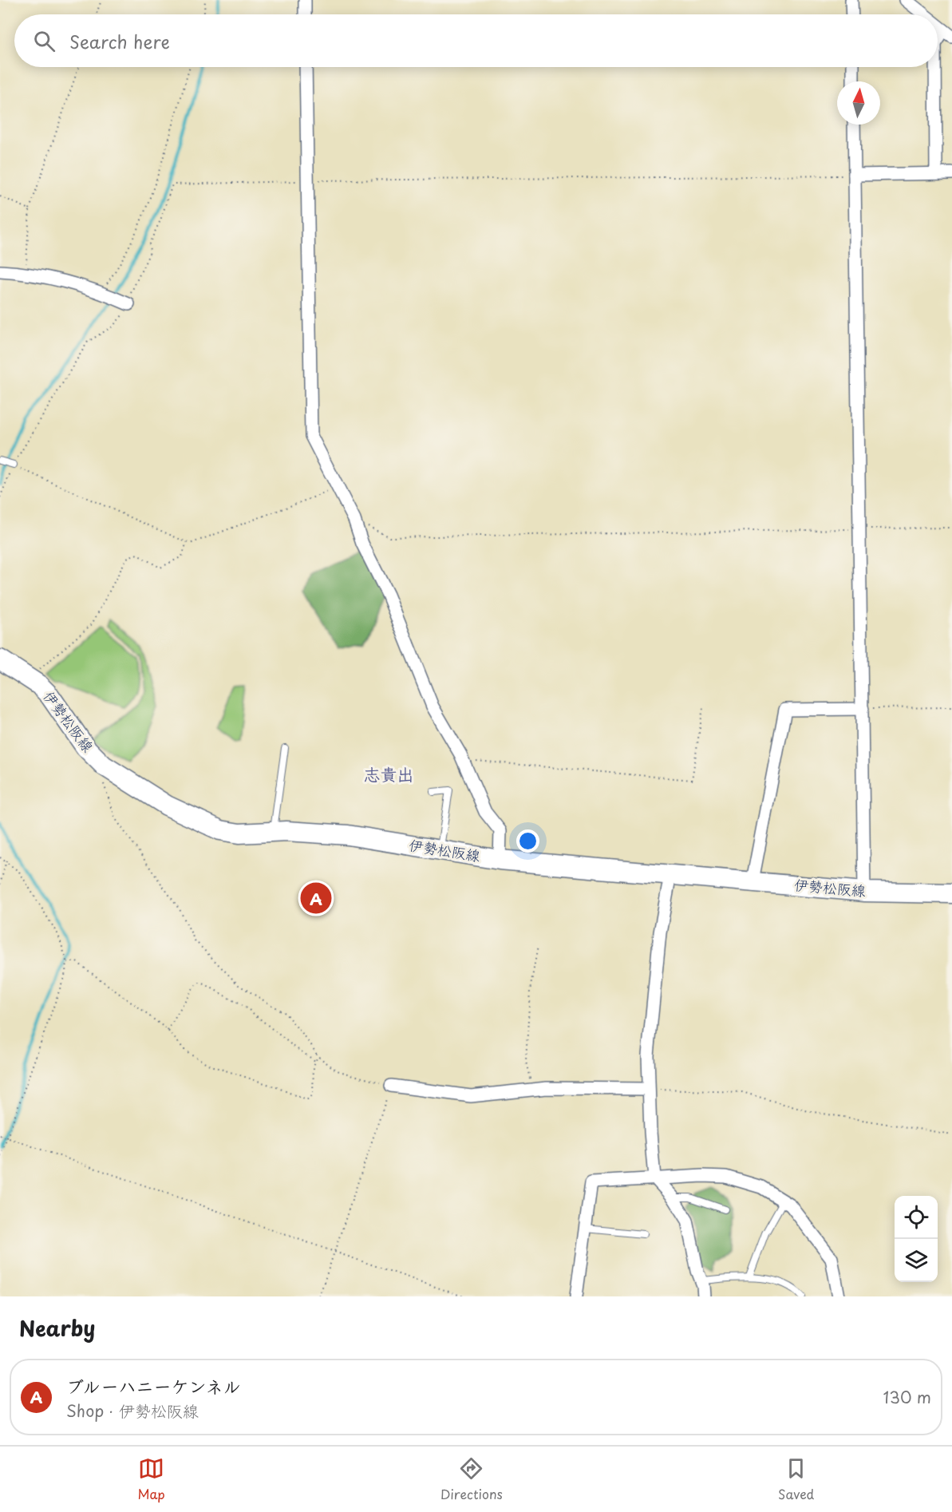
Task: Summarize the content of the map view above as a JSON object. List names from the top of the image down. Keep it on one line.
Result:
{"streets":{"main road":["伊勢松阪線"]},"districts":["志貴出"],"north":"top","page":{"search":"Search here","pins":"A","heading":"Nearby","list":[{"mark":"A","name":"ブルーハニーケンネル","note":"Shop · 伊勢松阪線","value":"130 m"}],"nav":["Map","Directions","Saved"]}}
